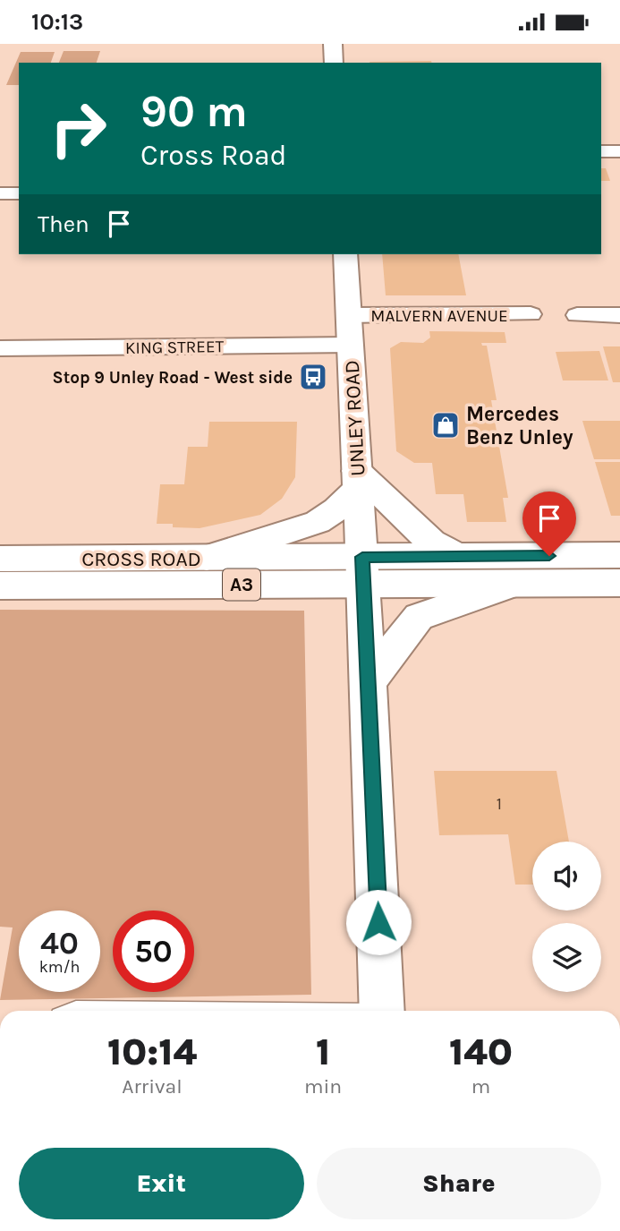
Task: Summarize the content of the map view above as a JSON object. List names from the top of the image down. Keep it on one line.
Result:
{"streets":{"main road":["UNLEY ROAD","CROSS ROAD","A3"],"street":["MALVERN AVENUE","KING STREET"]},"crossings":[["MALVERN AVENUE","UNLEY ROAD"],["KING STREET","UNLEY ROAD"],["UNLEY ROAD","CROSS ROAD"]],"places":{"bus stop":["Stop 9 Unley Road - West side"],"shop":["Mercedes Benz Unley"]},"house_numbers":["1"],"page":{"status":"10:13","turn":["90 m","Cross Road"],"then":"Then","speed":"40 km/h","limit":"50","eta":["10:14","Arrival","1","min","140","m"],"buttons":["Exit","Share"]}}
